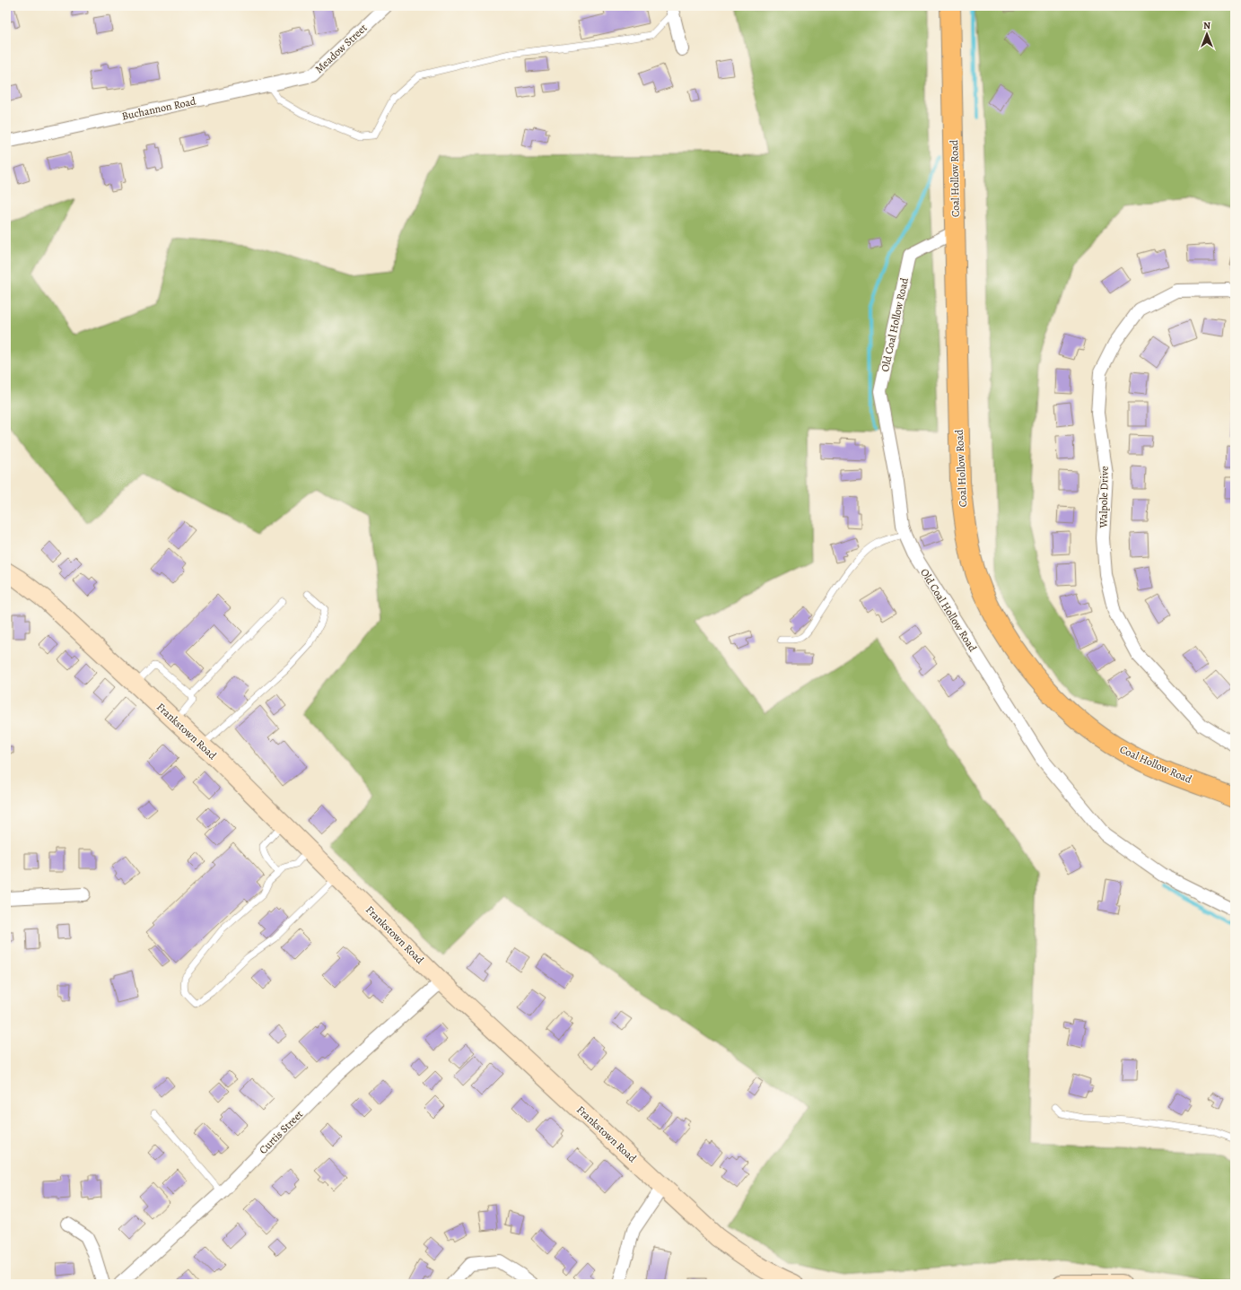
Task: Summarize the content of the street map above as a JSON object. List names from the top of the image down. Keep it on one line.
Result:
{"streets":{"main road":["Coal Hollow Road","Frankstown Road"],"street":["Meadow Street","Buchannon Road","Old Coal Hollow Road","Walpole Drive","Curtis Street"]},"crossings":[["Meadow Street","Buchannon Road"],["Coal Hollow Road","Old Coal Hollow Road"],["Frankstown Road","Curtis Street"]],"north":"top"}
